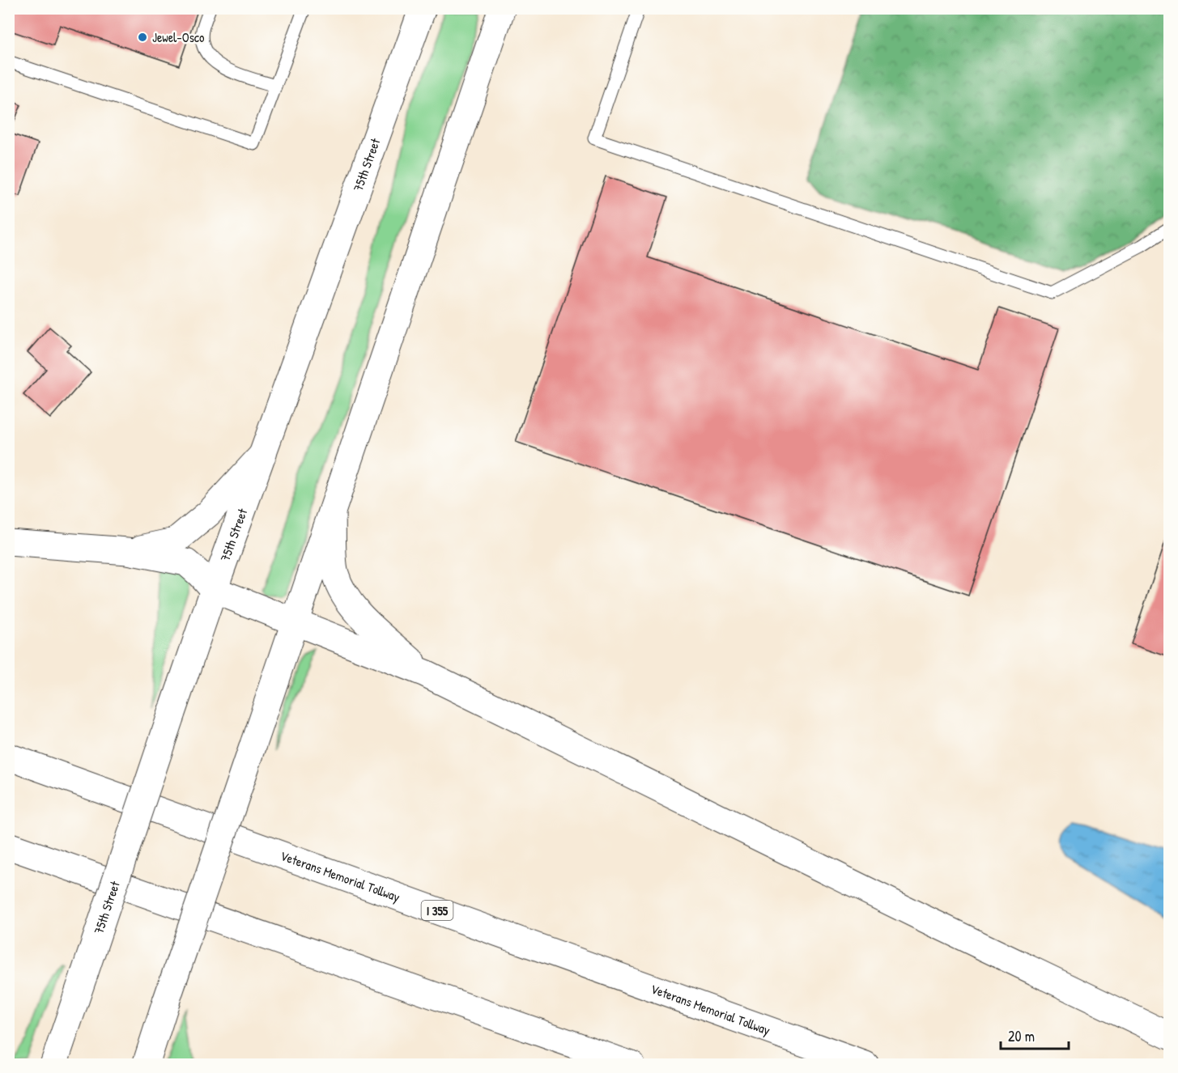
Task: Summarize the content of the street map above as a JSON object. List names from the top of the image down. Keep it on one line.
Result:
{"streets":{"main road":["75th Street","Veterans Memorial Tollway","I 355"]},"places":["Jewel-Osco"],"scale_bar":"20 m"}
